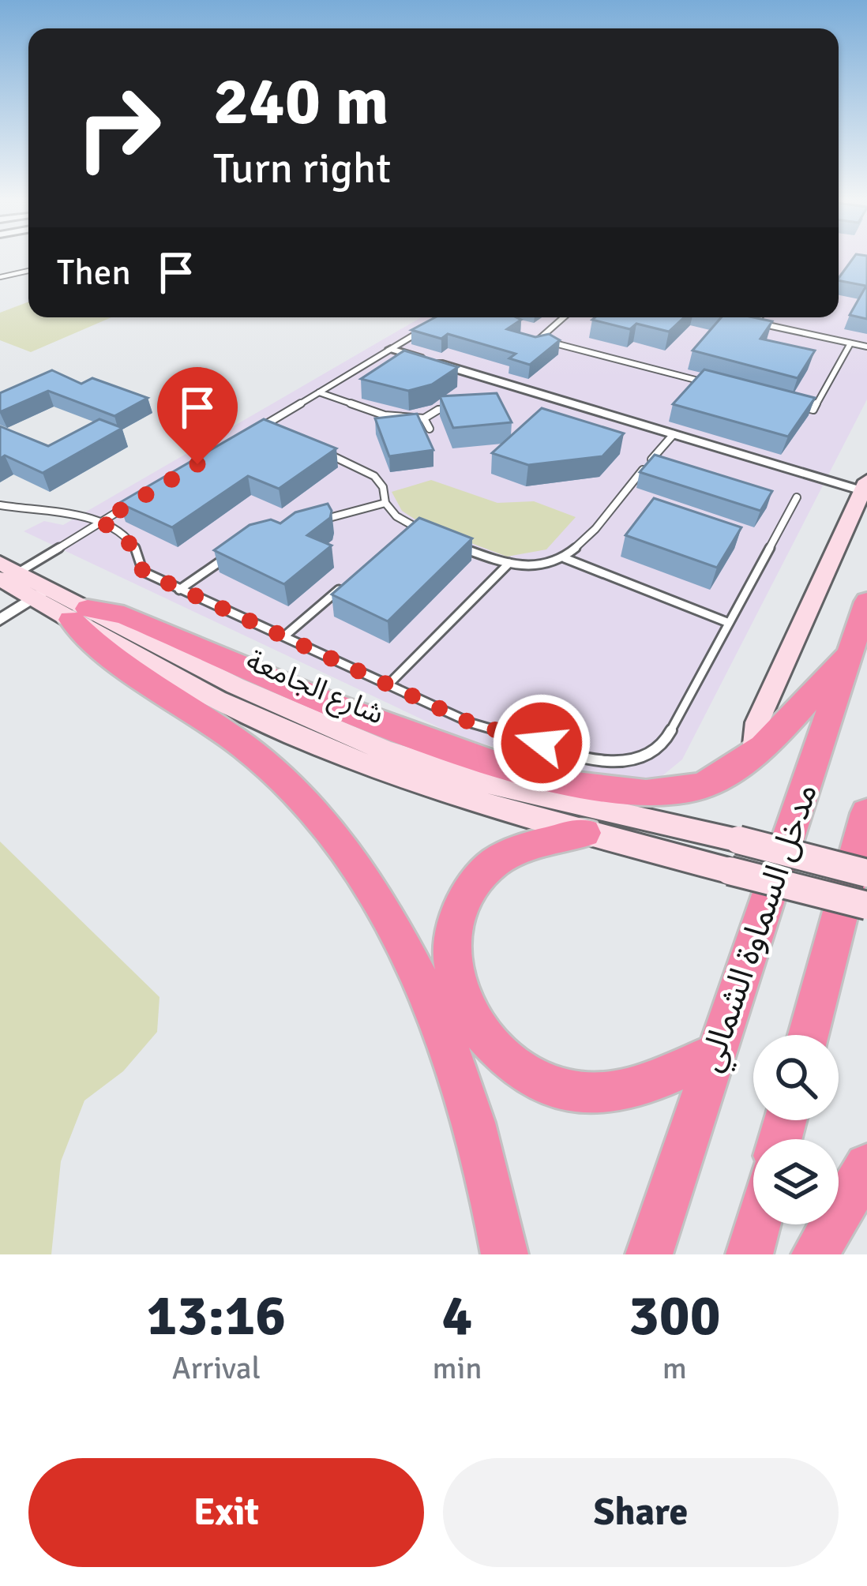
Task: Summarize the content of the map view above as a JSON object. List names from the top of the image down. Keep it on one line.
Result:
{"streets":{"highway":["مدخل السماوة الشمالي"],"main road":["شارع الجامعة"]},"page":{"turn":["240 m","Turn right"],"then":"Then","eta":["13:16","Arrival","4","min","300","m"],"buttons":["Exit","Share"]}}
